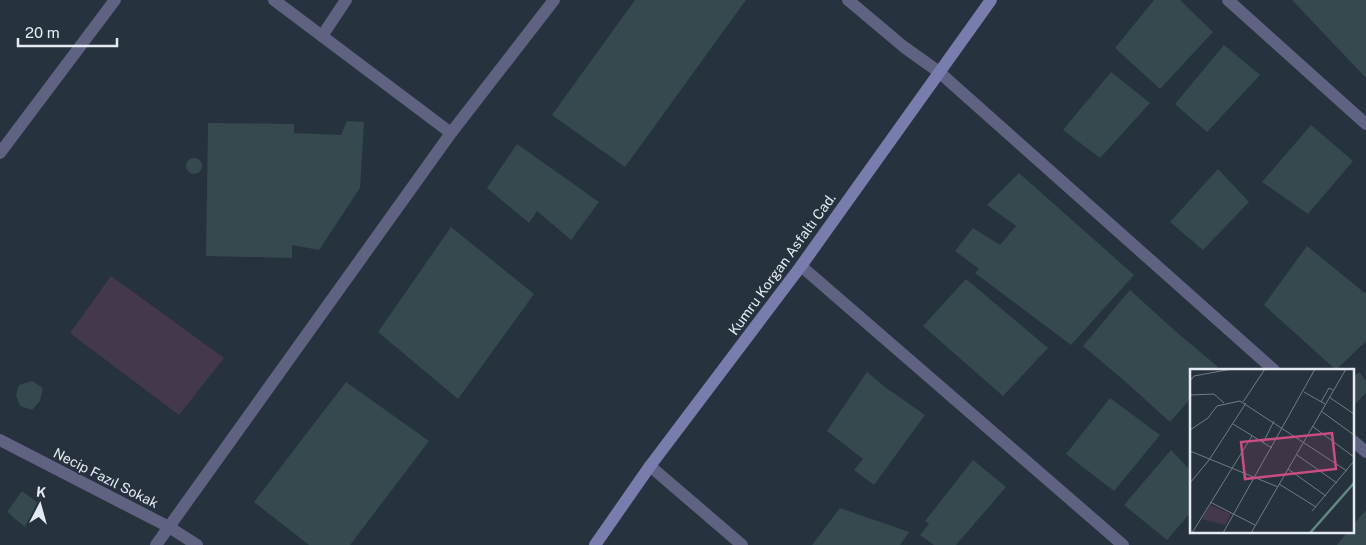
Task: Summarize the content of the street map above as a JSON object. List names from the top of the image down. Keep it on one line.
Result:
{"streets":{"main road":["Kumru Korgan Asfaltı Cad."],"street":["Necip Fazıl Sokak"]},"scale_bar":"20 m","north":"top"}
